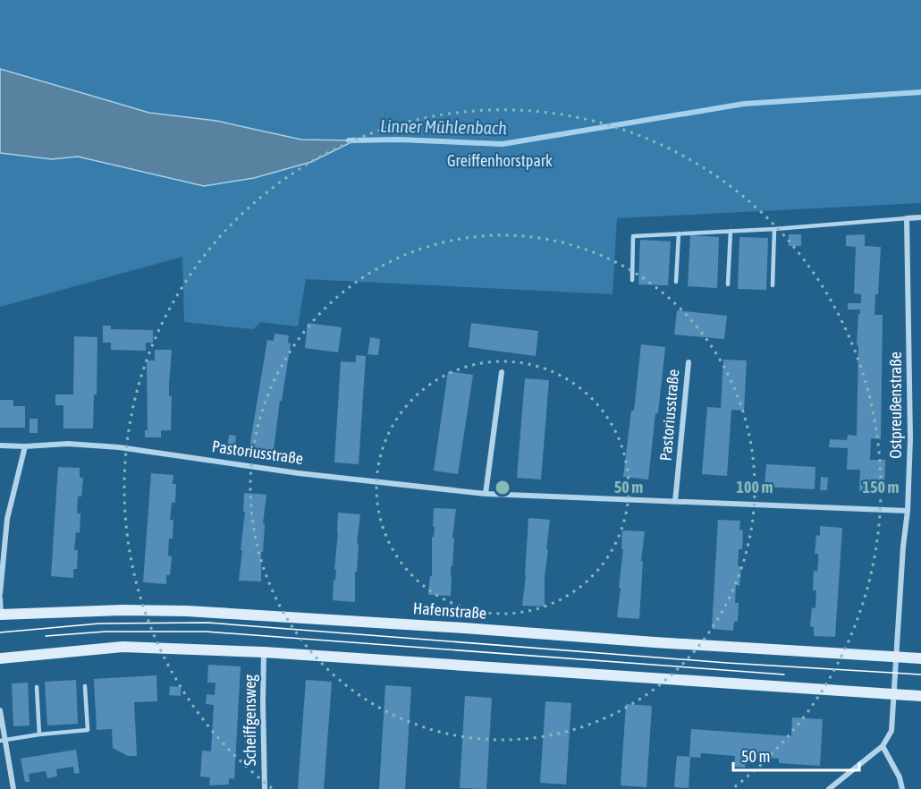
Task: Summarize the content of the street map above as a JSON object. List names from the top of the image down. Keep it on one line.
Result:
{"streets":{"main road":["Hafenstraße"],"street":["Ostpreußenstraße","Pastoriusstraße","Scheiffgensweg"]},"crossings":[["Ostpreußenstraße","Pastoriusstraße"],["Ostpreußenstraße","Hafenstraße"]],"water":["Linner Mühlenbach"],"parks":["Greiffenhorstpark"],"scale_bar":"50 m","rings":["50 m","100 m","150 m"]}
